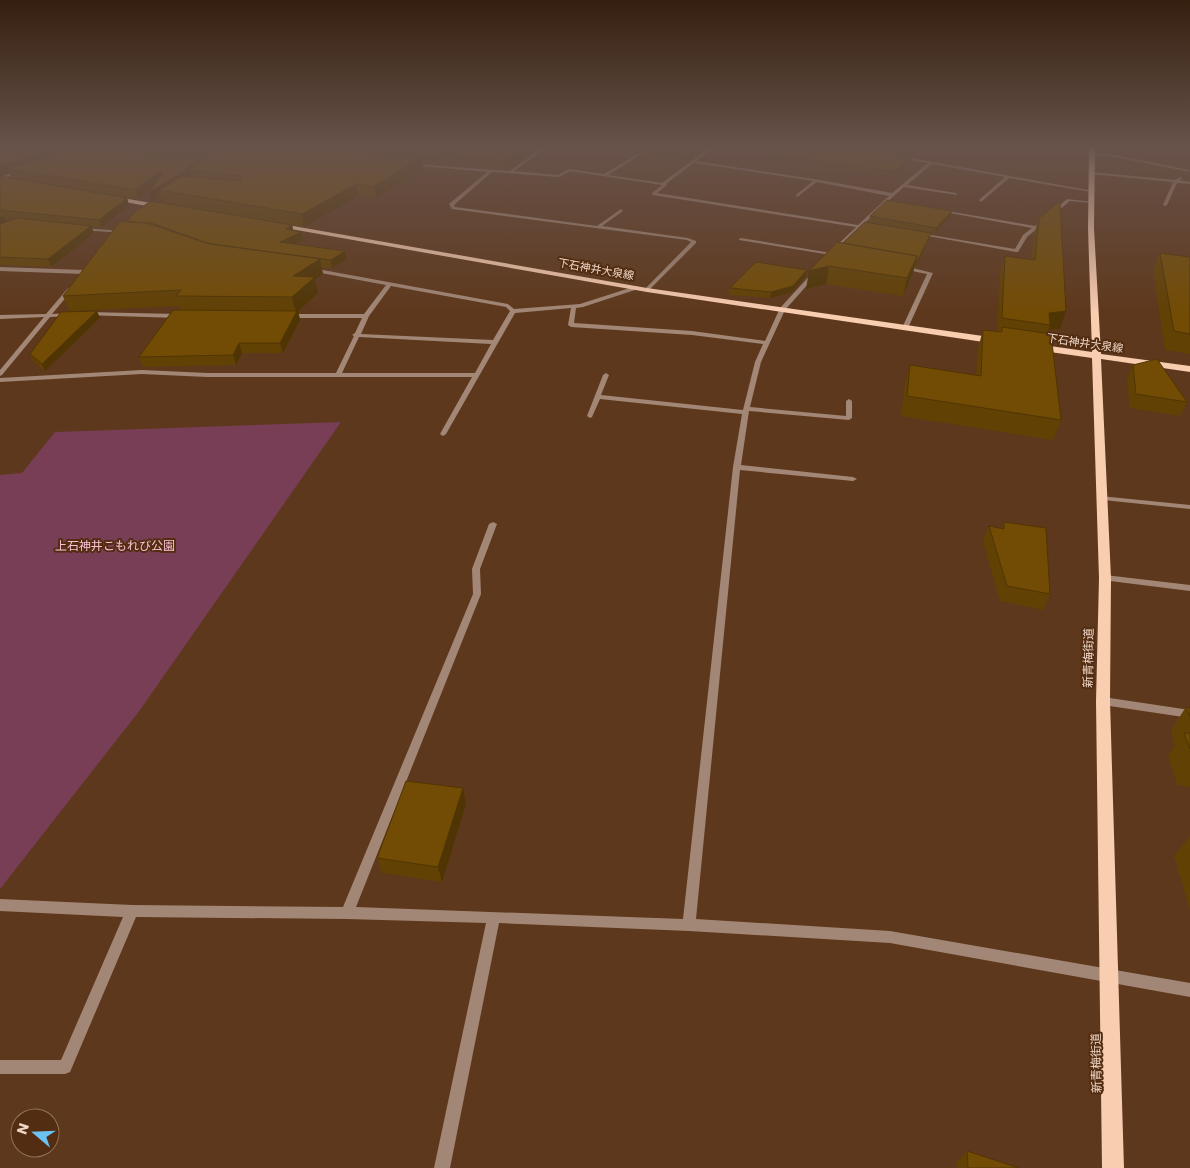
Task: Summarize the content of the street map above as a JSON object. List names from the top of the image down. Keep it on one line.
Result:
{"streets":{"main road":["下石神井大泉線","新青梅街道"]},"crossings":[["下石神井大泉線","新青梅街道"]],"parks":["上石神井こもれび公園"],"north":"left"}
